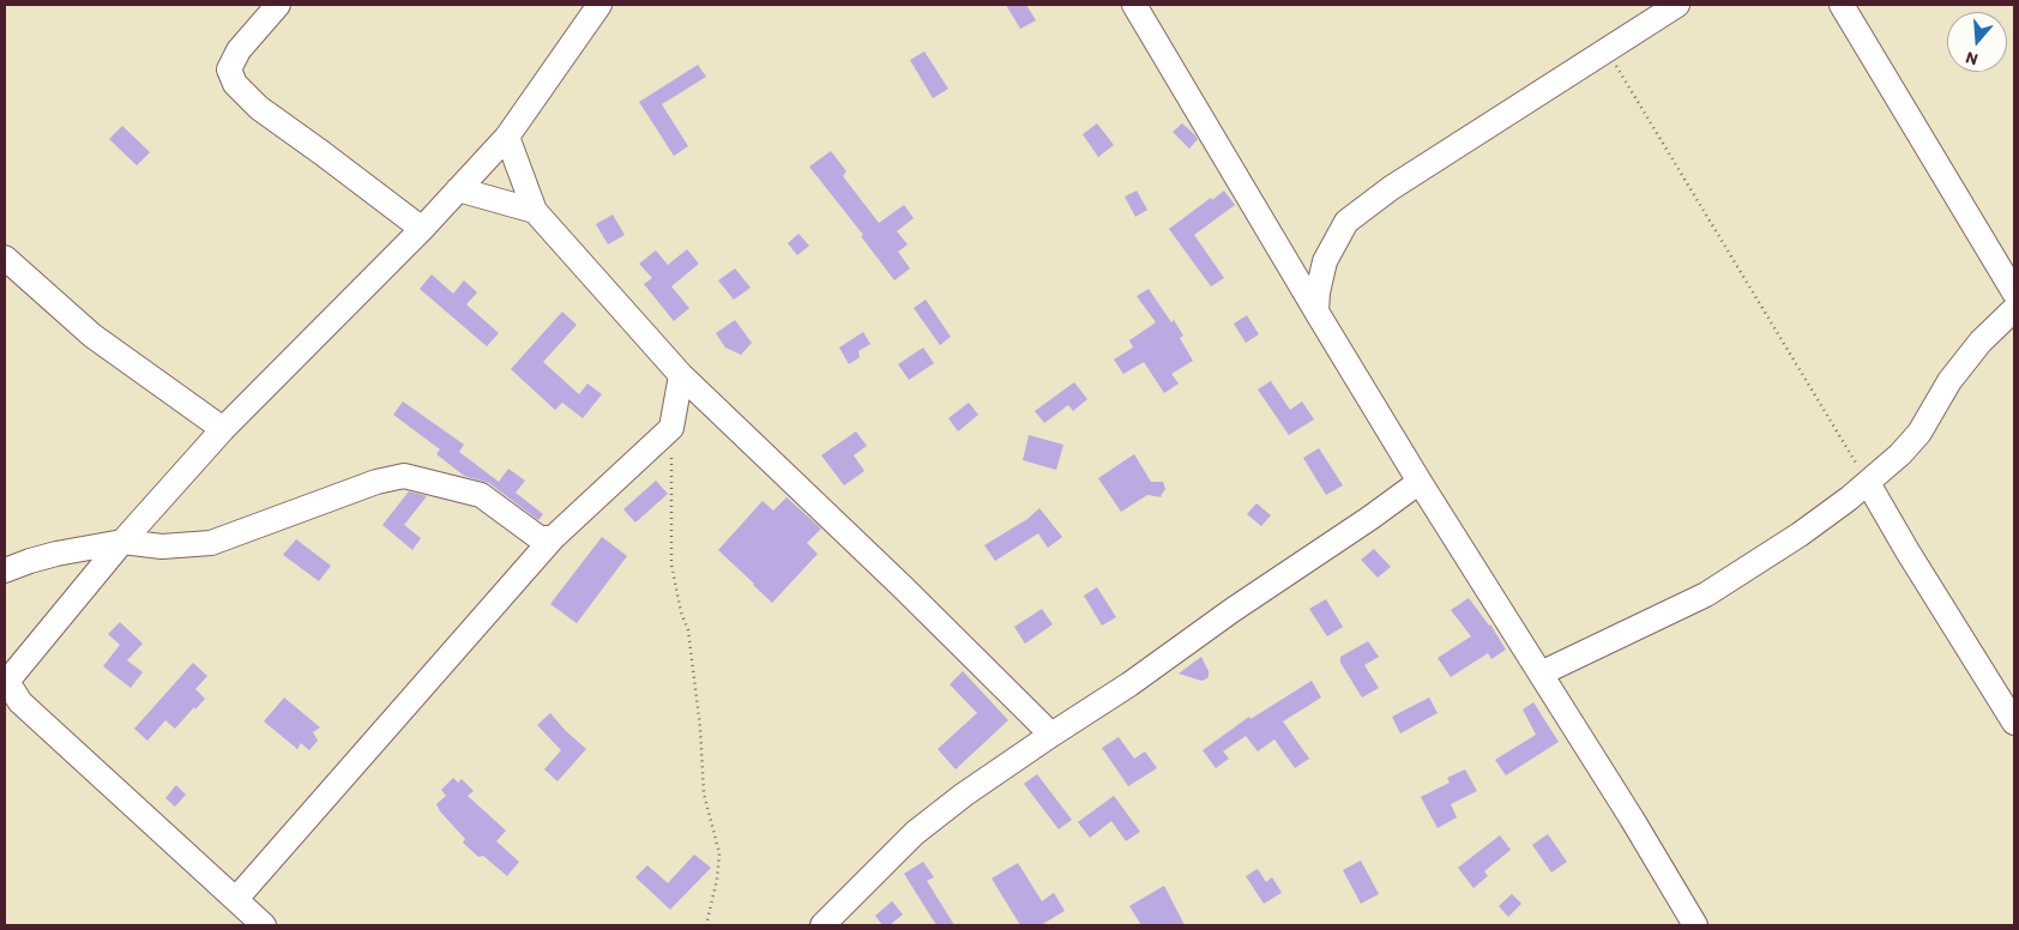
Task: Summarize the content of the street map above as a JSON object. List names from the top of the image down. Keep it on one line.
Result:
{"north":"bottom"}
